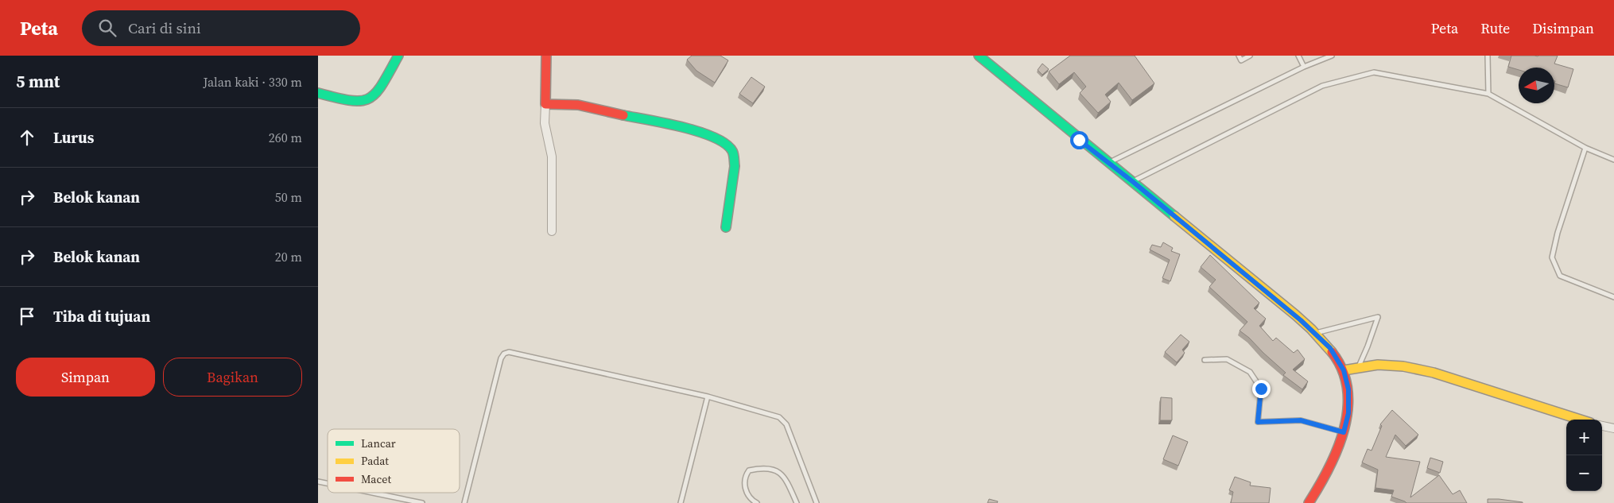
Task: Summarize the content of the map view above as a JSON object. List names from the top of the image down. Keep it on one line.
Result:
{"legend":["Lancar","Padat","Macet"],"north":"left","page":{"header":"Peta","search":"Cari di sini","nav":["Peta","Rute","Disimpan"],"heading":["5 mnt","Jalan kaki · 330 m"],"list":[["Lurus","260 m"],["Belok kanan","50 m"],["Belok kanan","20 m"],"Tiba di tujuan"],"buttons":["Simpan","Bagikan"],"map_buttons":["+","−"]}}
